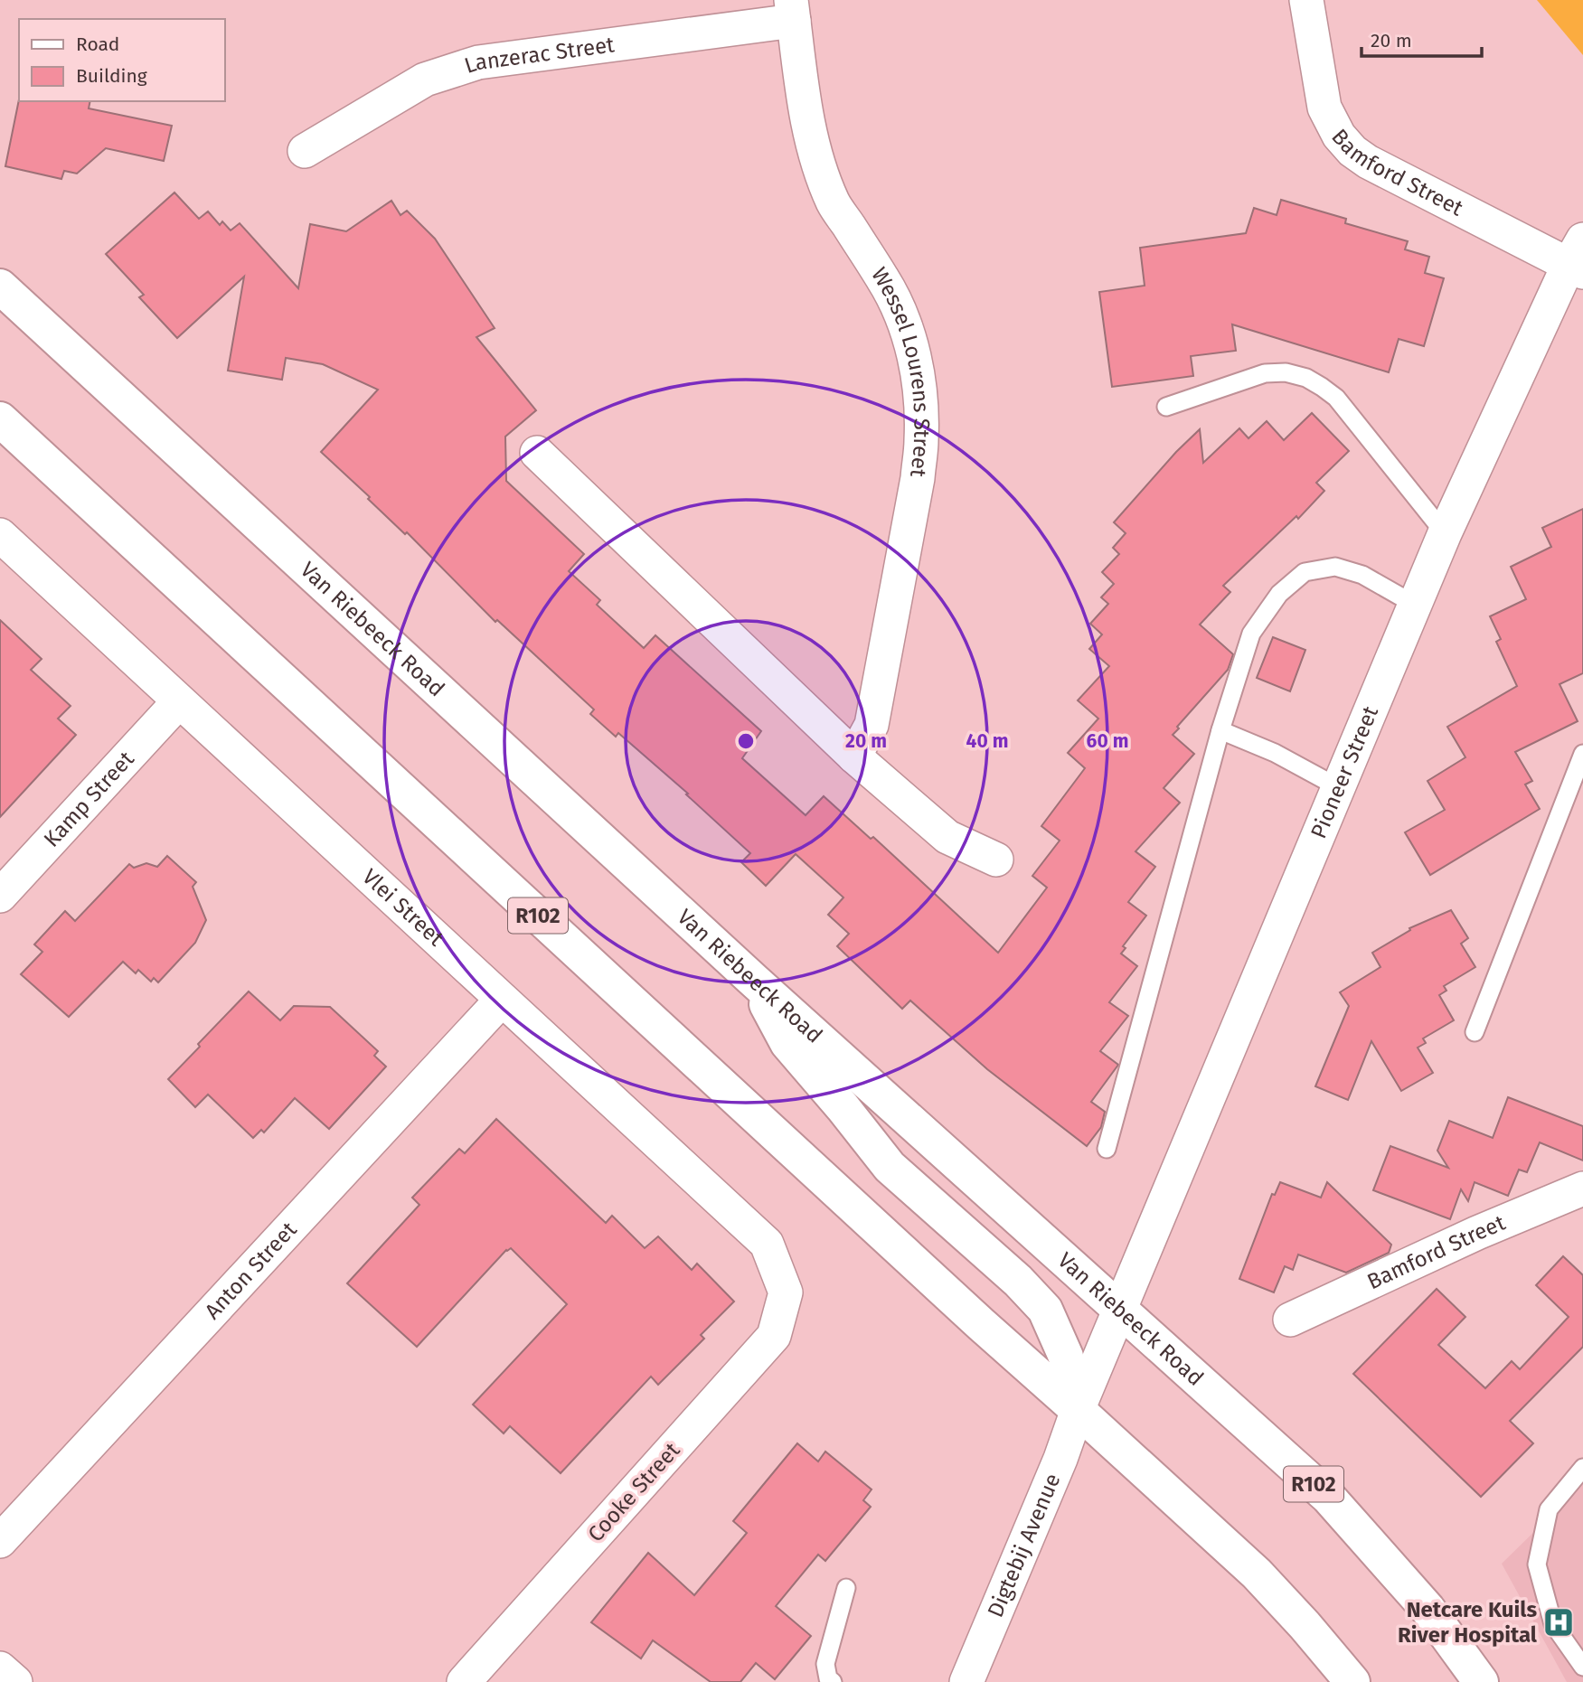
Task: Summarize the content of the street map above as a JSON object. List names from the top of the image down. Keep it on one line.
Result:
{"streets":{"main road":["Van Riebeeck Road","R102"],"street":["Lanzerac Street","Bamford Street","Wessel Lourens Street","Pioneer Street","Kamp Street","Vlei Street","Anton Street","Cooke Street","Digtebij Avenue"]},"crossings":[["Lanzerac Street","Wessel Lourens Street"],["Bamford Street","Pioneer Street"],["Van Riebeeck Road","Pioneer Street"],["Pioneer Street","R102"],["Pioneer Street","Digtebij Avenue"],["Kamp Street","Vlei Street"],["Vlei Street","Anton Street"],["Vlei Street","Cooke Street"],["R102","Digtebij Avenue"]],"places":{"hospital":["Netcare Kuils River Hospital"]},"legend":["Road","Building"],"scale_bar":"20 m","rings":["20 m","40 m","60 m"]}
